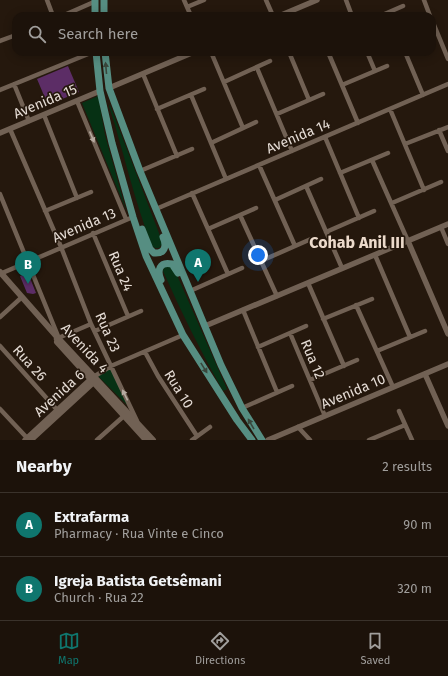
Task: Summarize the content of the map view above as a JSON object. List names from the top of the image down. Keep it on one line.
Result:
{"streets":{"main road":["Avenida 4"],"street":["Avenida 15","Avenida 14","Avenida 13","Rua 24","Rua 23","Rua 12","Rua 26","Rua 10","Avenida 10","Avenida 6"]},"crossings":[["Avenida 15","Rua 23"],["Avenida 13","Rua 24"],["Avenida 13","Rua 23"],["Avenida 13","Avenida 4"],["Rua 23","Avenida 4"],["Avenida 4","Avenida 6"],["Rua 12","Avenida 10"],["Rua 26","Avenida 6"]],"districts":["Cohab Anil III"],"page":{"search":"Search here","pins":["A","B"],"heading":["Nearby","2 results"],"list":[{"mark":"A","name":"Extrafarma","note":"Pharmacy · Rua Vinte e Cinco","value":"90 m"},{"mark":"B","name":"Igreja Batista Getsêmani","note":"Church · Rua 22","value":"320 m"}],"nav":["Map","Directions","Saved"]}}
